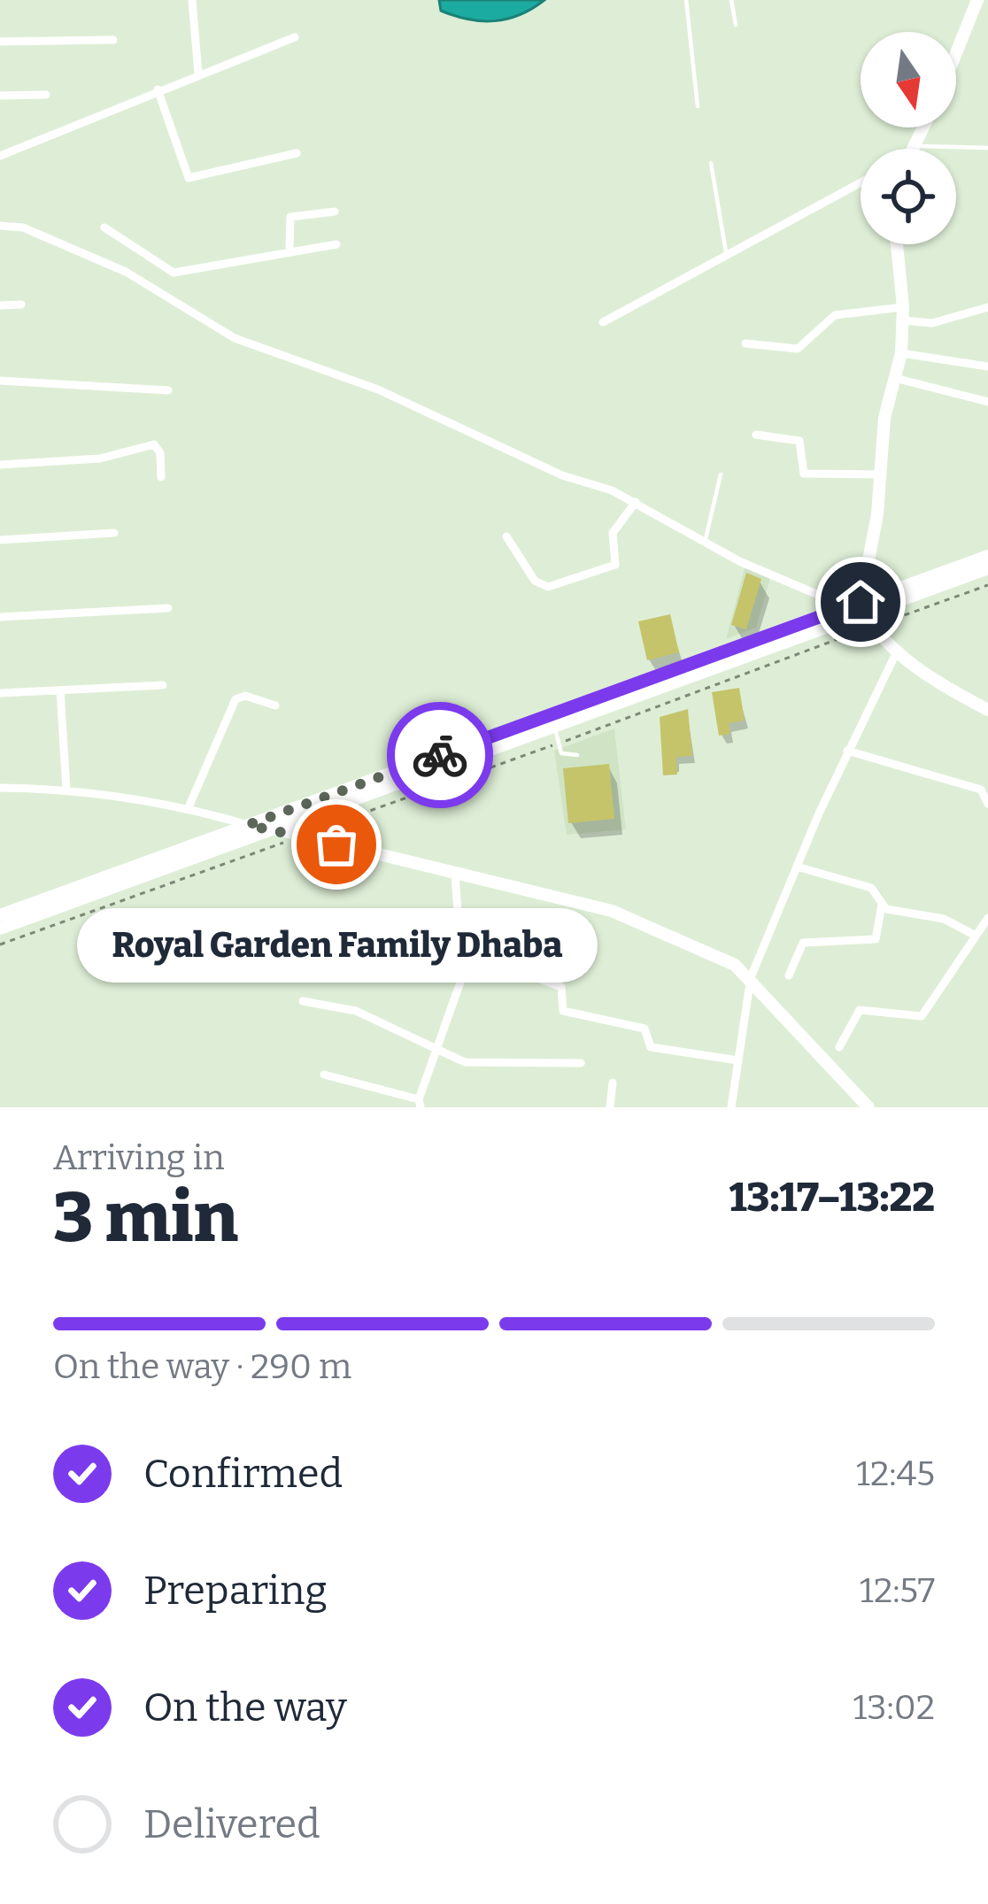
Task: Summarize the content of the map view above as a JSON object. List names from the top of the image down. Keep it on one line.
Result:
{"places":["Royal Garden Family Dhaba"],"north":"bottom","page":{"bubble":"Royal Garden Family Dhaba","heading":["3 min","Arriving in","13:17–13:22"],"bar":"On the way · 290 m","list":[["Confirmed","12:45"],["Preparing","12:57"],["On the way","13:02"],"Delivered"]}}
